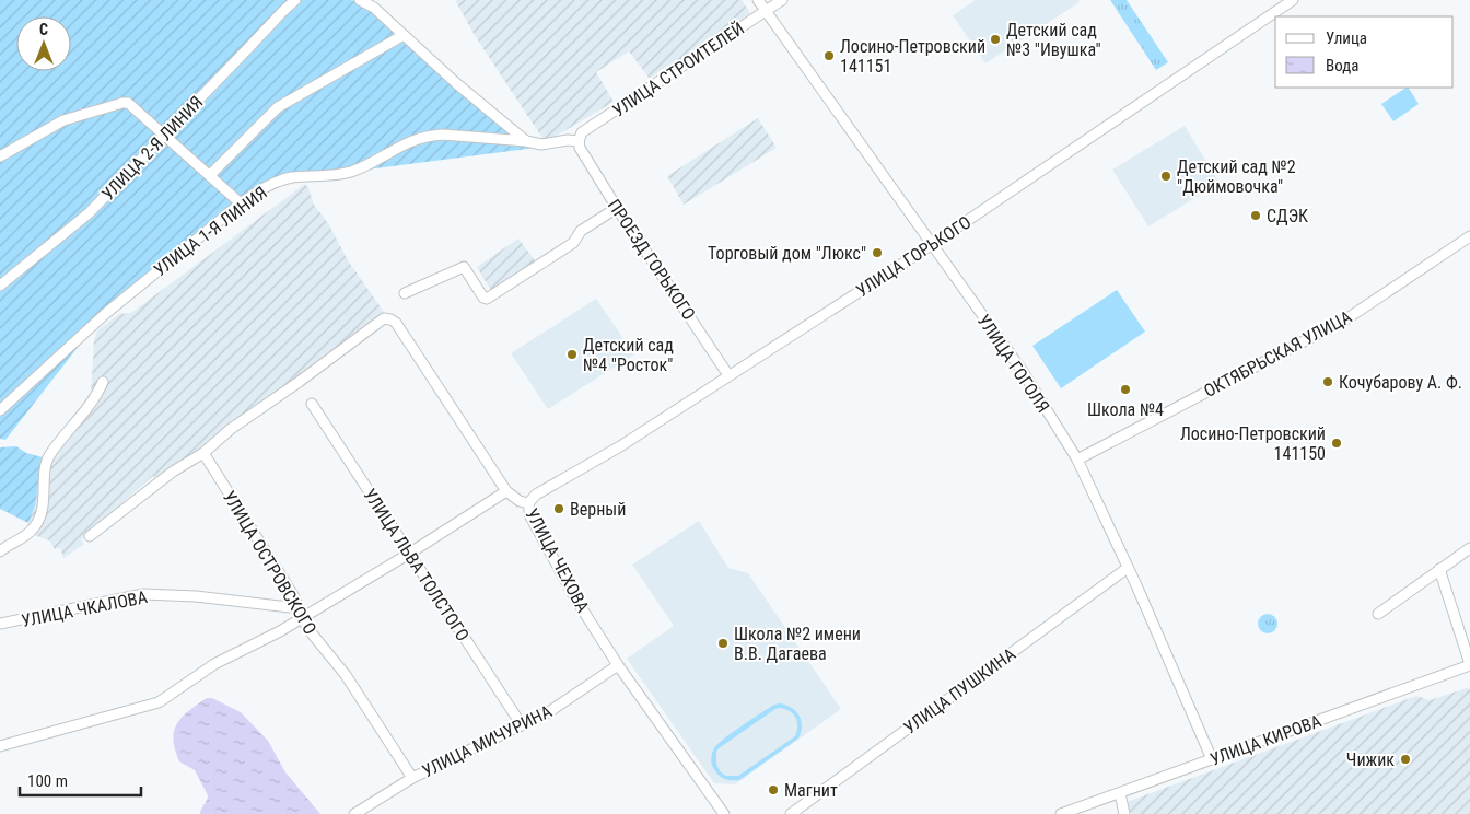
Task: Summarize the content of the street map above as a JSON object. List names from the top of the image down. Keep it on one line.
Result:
{"streets":{"street":["УЛИЦА СТРОИТЕЛЕЙ","УЛИЦА 2-Я ЛИНИЯ","УЛИЦА 1-Я ЛИНИЯ","УЛИЦА ГОРЬКОГО","ПРОЕЗД ГОРЬКОГО","ОКТЯБРЬСКАЯ УЛИЦА","УЛИЦА ГОГОЛЯ","УЛИЦА ЧЕХОВА","УЛИЦА ОСТРОВСКОГО","УЛИЦА ЛЬВА ТОЛСТОГО","УЛИЦА ЧКАЛОВА","УЛИЦА ПУШКИНА","УЛИЦА КИРОВА","УЛИЦА МИЧУРИНА"]},"crossings":[["УЛИЦА СТРОИТЕЛЕЙ","УЛИЦА 1-Я ЛИНИЯ"],["УЛИЦА СТРОИТЕЛЕЙ","ПРОЕЗД ГОРЬКОГО"],["УЛИЦА СТРОИТЕЛЕЙ","УЛИЦА ГОГОЛЯ"],["УЛИЦА 1-Я ЛИНИЯ","ПРОЕЗД ГОРЬКОГО"],["УЛИЦА ГОРЬКОГО","ПРОЕЗД ГОРЬКОГО"],["УЛИЦА ГОРЬКОГО","УЛИЦА ГОГОЛЯ"],["УЛИЦА ГОРЬКОГО","УЛИЦА ЧЕХОВА"],["ОКТЯБРЬСКАЯ УЛИЦА","УЛИЦА ГОГОЛЯ"],["УЛИЦА ГОГОЛЯ","УЛИЦА ПУШКИНА"],["УЛИЦА ГОГОЛЯ","УЛИЦА КИРОВА"],["УЛИЦА ЧЕХОВА","УЛИЦА ОСТРОВСКОГО"],["УЛИЦА ЧЕХОВА","УЛИЦА МИЧУРИНА"],["УЛИЦА ОСТРОВСКОГО","УЛИЦА ЧКАЛОВА"],["УЛИЦА ОСТРОВСКОГО","УЛИЦА МИЧУРИНА"],["УЛИЦА ЛЬВА ТОЛСТОГО","УЛИЦА МИЧУРИНА"]],"places":["Детский сад №3 \"Ивушка\"","Лосино-Петровский 141151","Детский сад №2 \"Дюймовочка\"","СДЭК","Торговый дом \"Люкс\"","Детский сад №4 \"Росток\"","Кочубарову А. Ф.","Школа №4","Лосино-Петровский 141150","Верный","Школа №2 имени В.В. Дагаева","Чижик","Магнит"],"legend":["Улица","Вода"],"scale_bar":"100 m","north":"top"}
